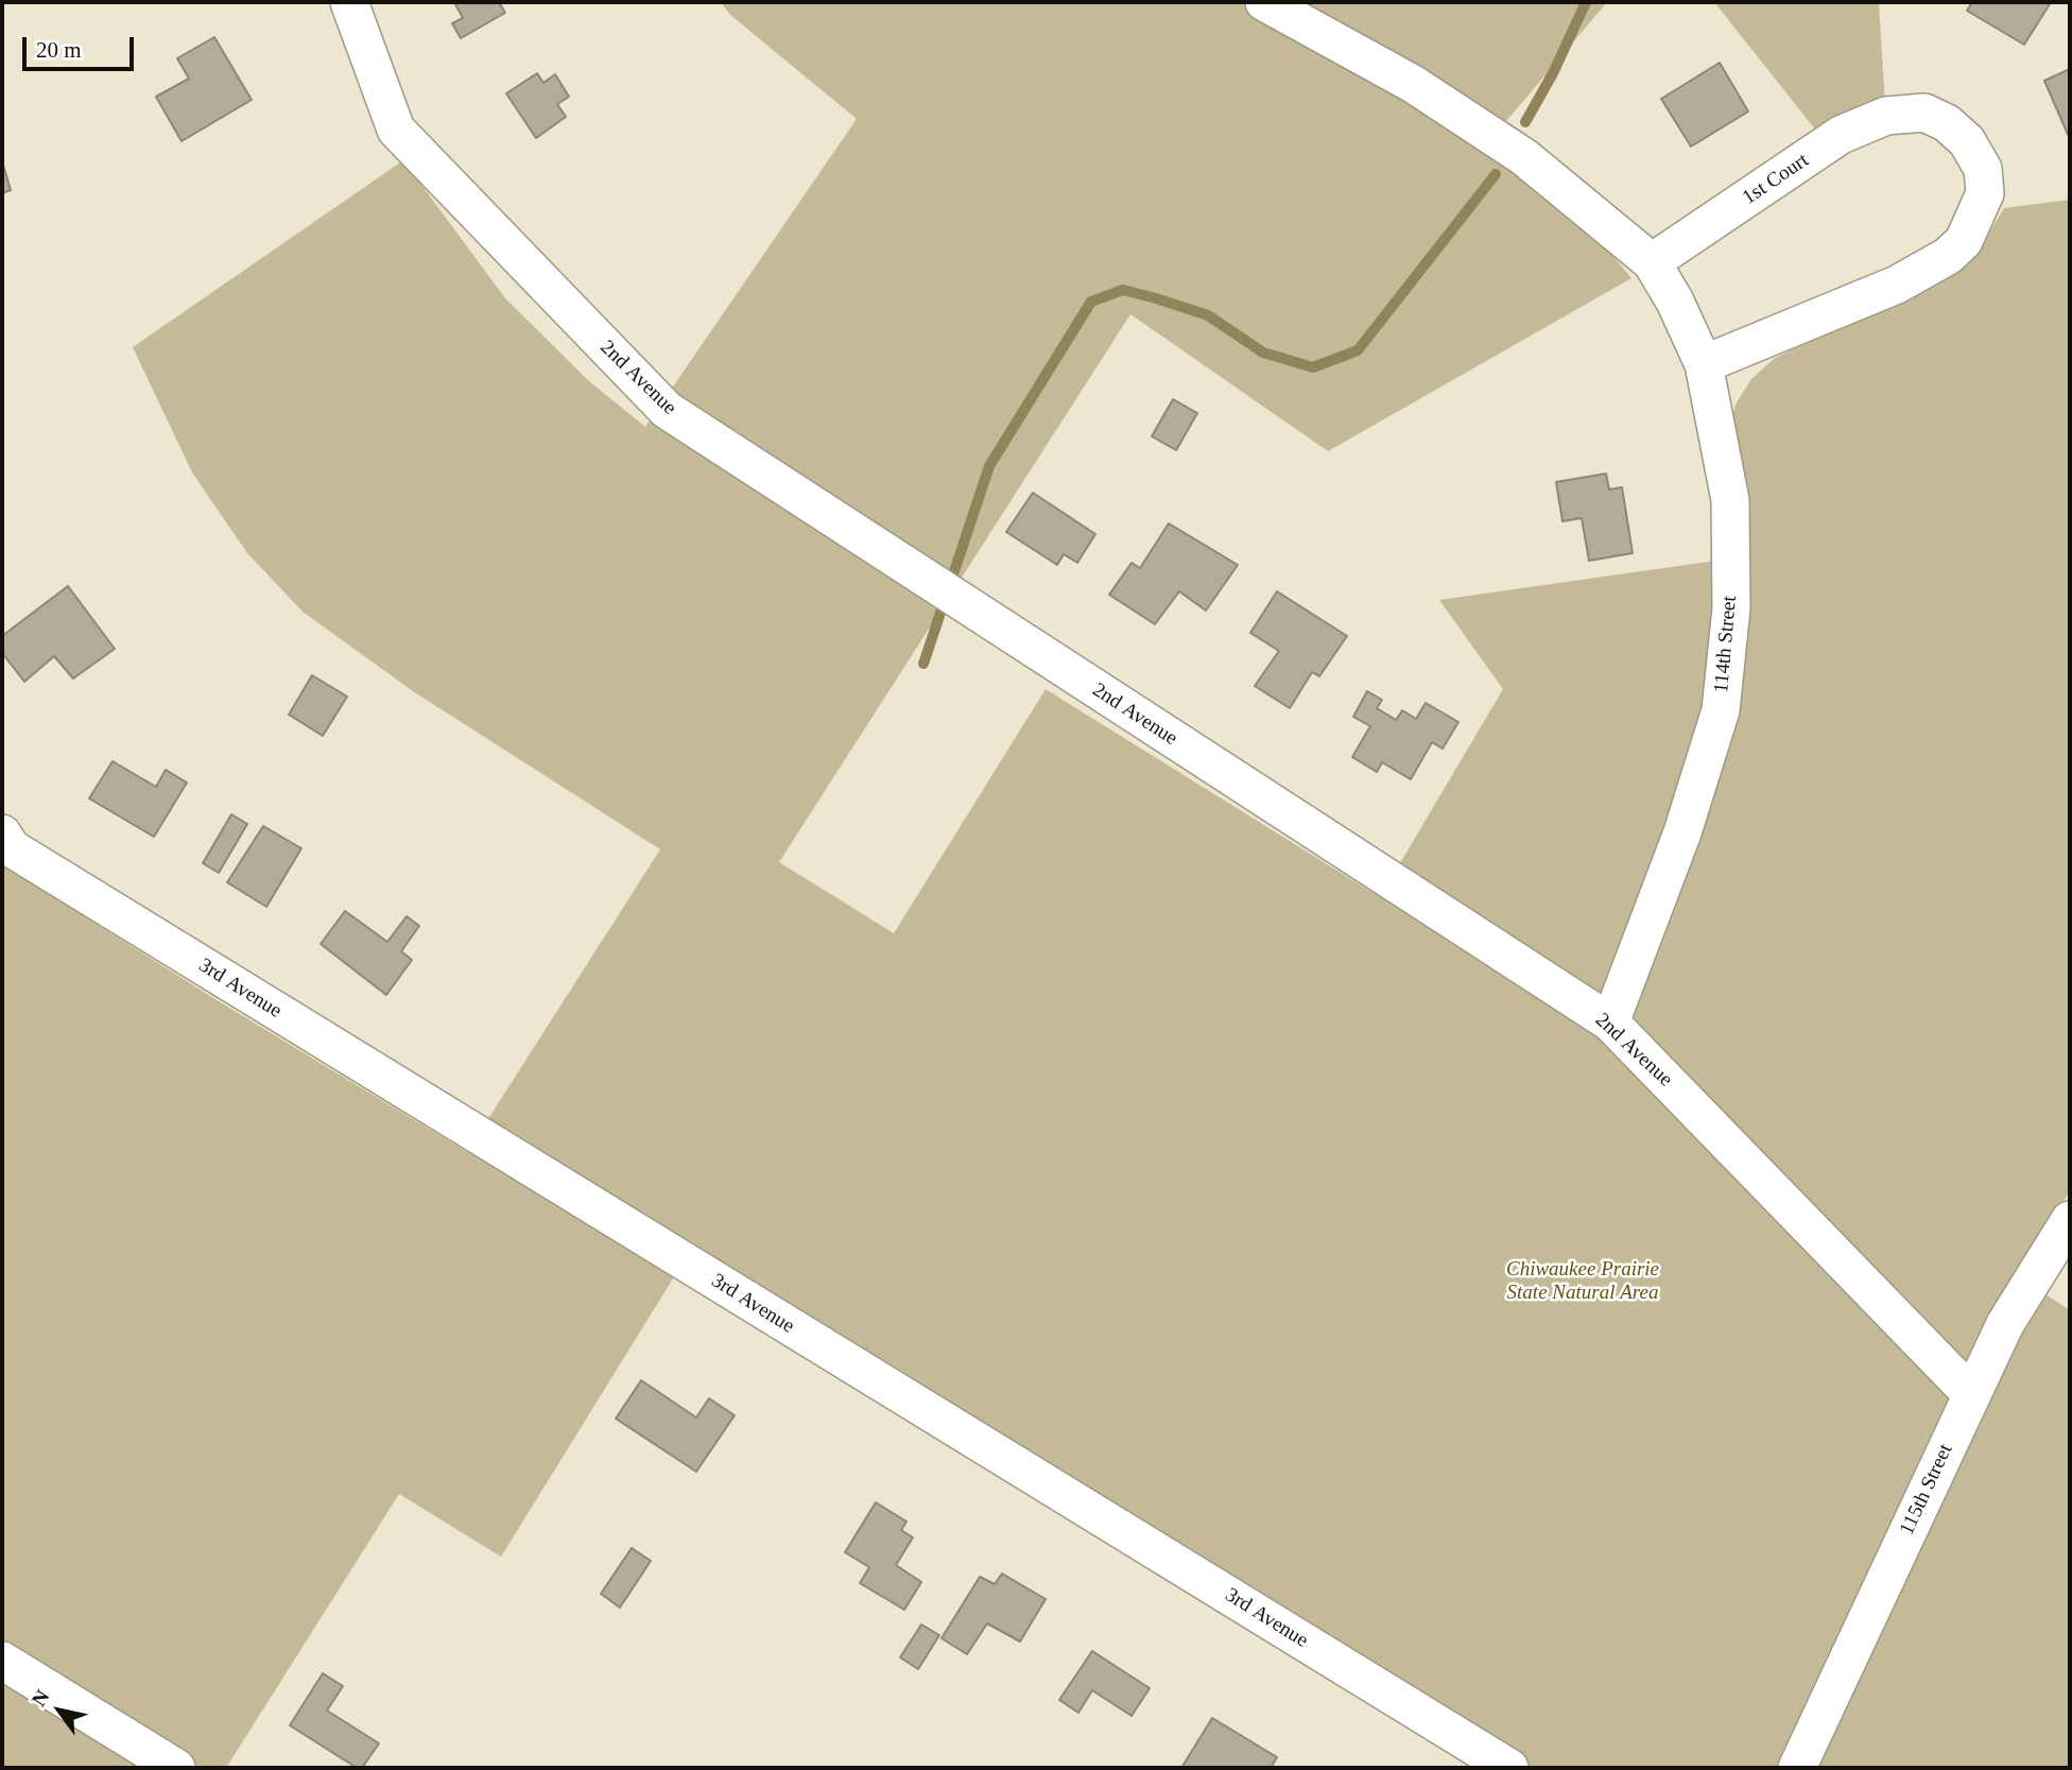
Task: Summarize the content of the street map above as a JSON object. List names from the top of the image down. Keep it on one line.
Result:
{"streets":{"street":["1st Court","2nd Avenue","114th Street","3rd Avenue","115th Street"]},"crossings":[["1st Court","114th Street"],["2nd Avenue","114th Street"],["2nd Avenue","115th Street"]],"parks":["Chiwaukee Prairie State Natural Area"],"scale_bar":"20 m","north":"top left"}
